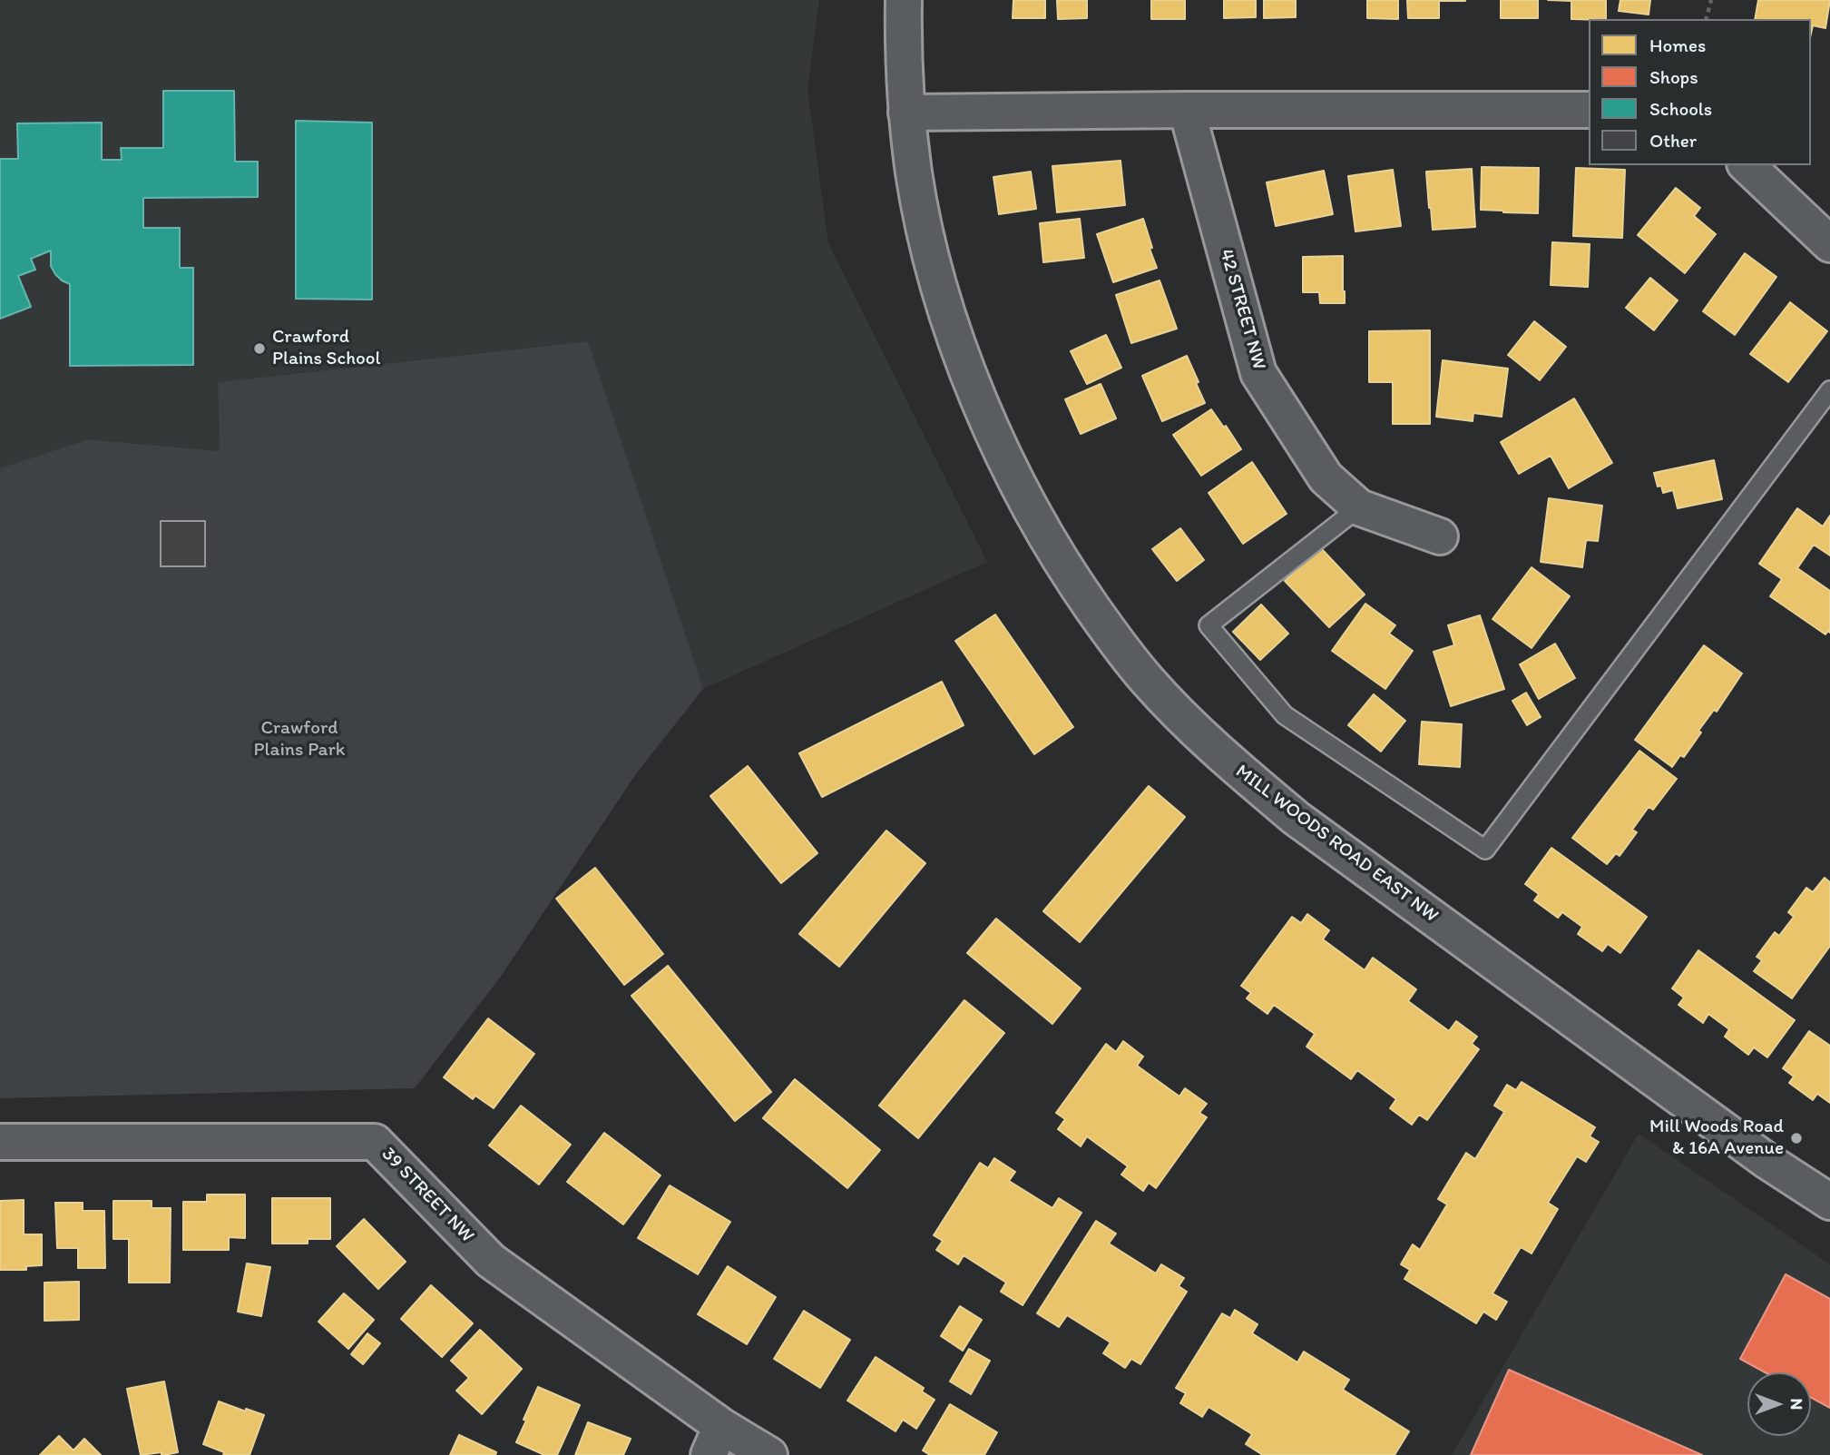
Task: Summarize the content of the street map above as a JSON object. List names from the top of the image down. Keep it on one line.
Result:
{"streets":{"street":["42 STREET NW","MILL WOODS ROAD EAST NW","39 STREET NW"]},"parks":["Crawford Plains Park"],"places":["Crawford Plains School","Mill Woods Road & 16A Avenue"],"legend":["Homes","Shops","Schools","Other"],"north":"right"}
